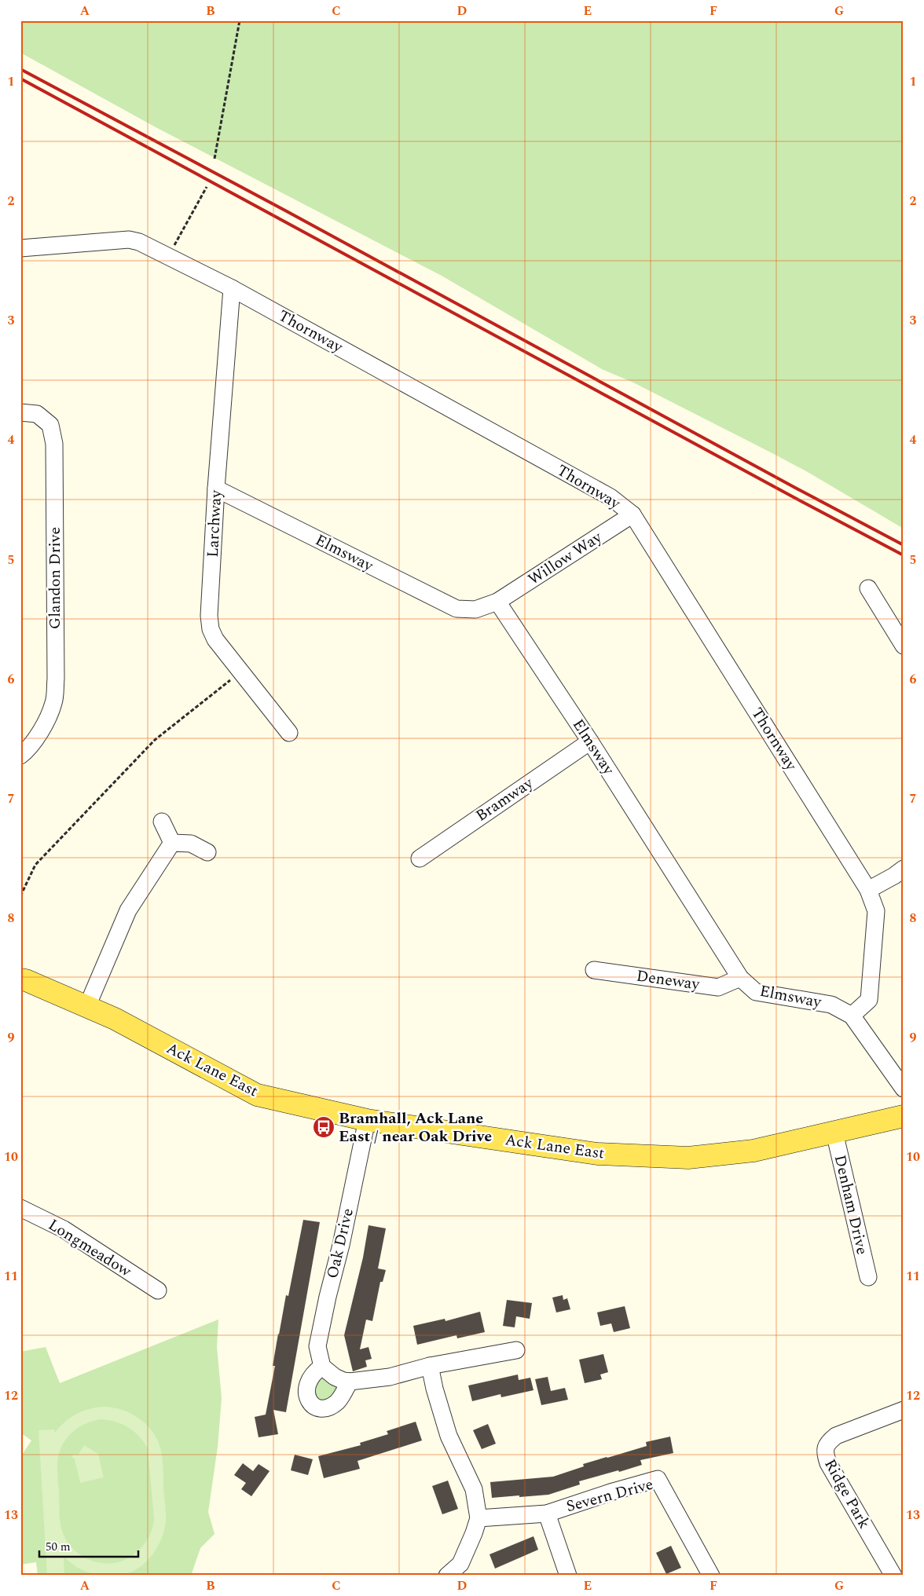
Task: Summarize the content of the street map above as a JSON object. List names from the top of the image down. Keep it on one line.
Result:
{"streets":{"main road":["Ack Lane East"],"street":["Thornway","Larchway","Elmsway","Willow Way","Glandon Drive","Bramway","Deneway","Denham Drive","Oak Drive","Longmeadow","Ridge Park","Severn Drive"]},"crossings":[["Thornway","Larchway"],["Thornway","Elmsway"],["Thornway","Willow Way"],["Larchway","Elmsway"],["Elmsway","Willow Way"],["Elmsway","Bramway"],["Elmsway","Deneway"],["Ack Lane East","Denham Drive"],["Ack Lane East","Oak Drive"]],"places":{"bus stop":["Bramhall, Ack Lane East / near Oak Drive"]},"scale_bar":"50 m","grid":{"columns":["A","B","C","D","E","F","G"],"rows":["1","2","3","4","5","6","7","8","9","10","11","12","13"]}}
